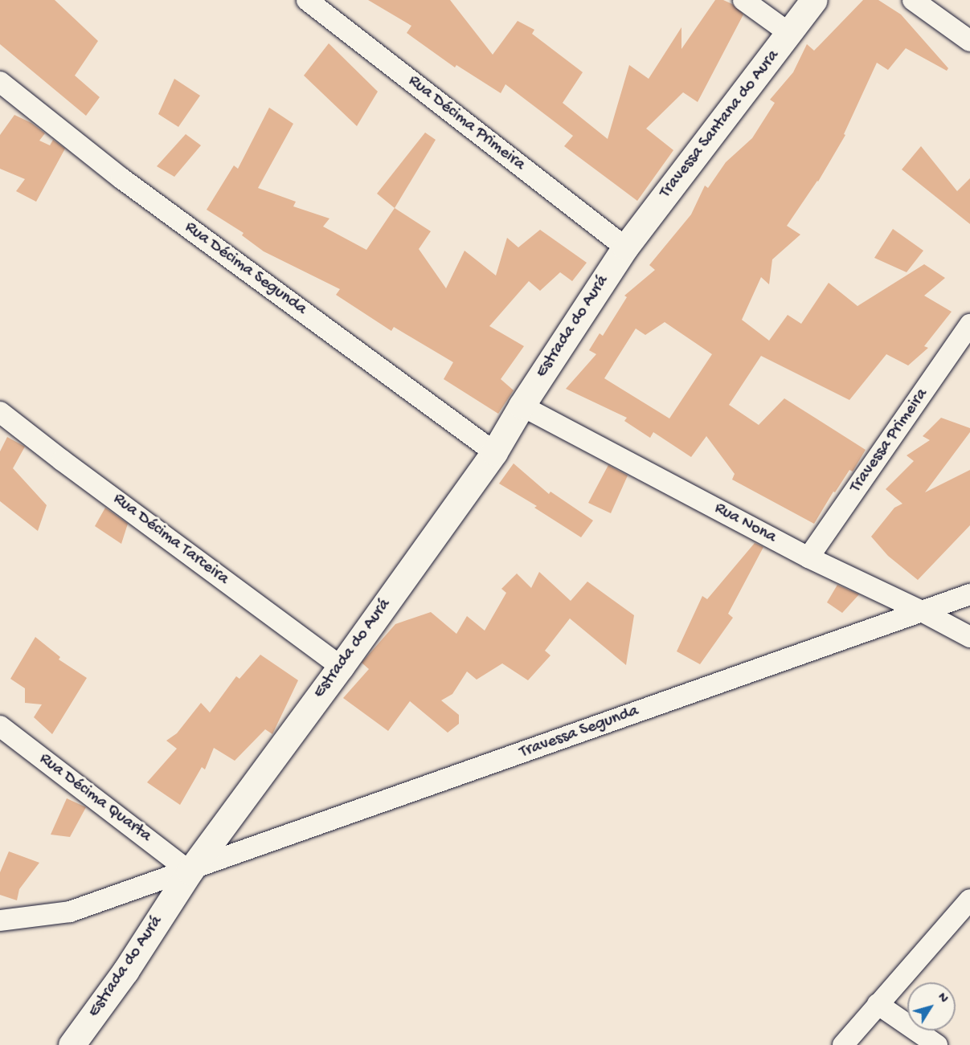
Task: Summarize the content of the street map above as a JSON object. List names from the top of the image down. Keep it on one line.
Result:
{"streets":{"street":["Rua Décima Primeira","Travessa Santana do Aura","Rua Décima Segunda","Estrada do Aurá","Travessa Primeira","Rua Nona","Rua Décima Tarceira","Travessa Segunda","Rua Décima Quarta"]},"crossings":[["Rua Décima Primeira","Travessa Santana do Aura"],["Rua Décima Primeira","Estrada do Aurá"],["Travessa Santana do Aura","Estrada do Aurá"],["Rua Décima Segunda","Estrada do Aurá"],["Estrada do Aurá","Rua Nona"],["Estrada do Aurá","Rua Décima Tarceira"],["Estrada do Aurá","Travessa Segunda"],["Estrada do Aurá","Rua Décima Quarta"],["Travessa Primeira","Rua Nona"],["Rua Nona","Travessa Segunda"],["Travessa Segunda","Rua Décima Quarta"]],"north":"top right"}
